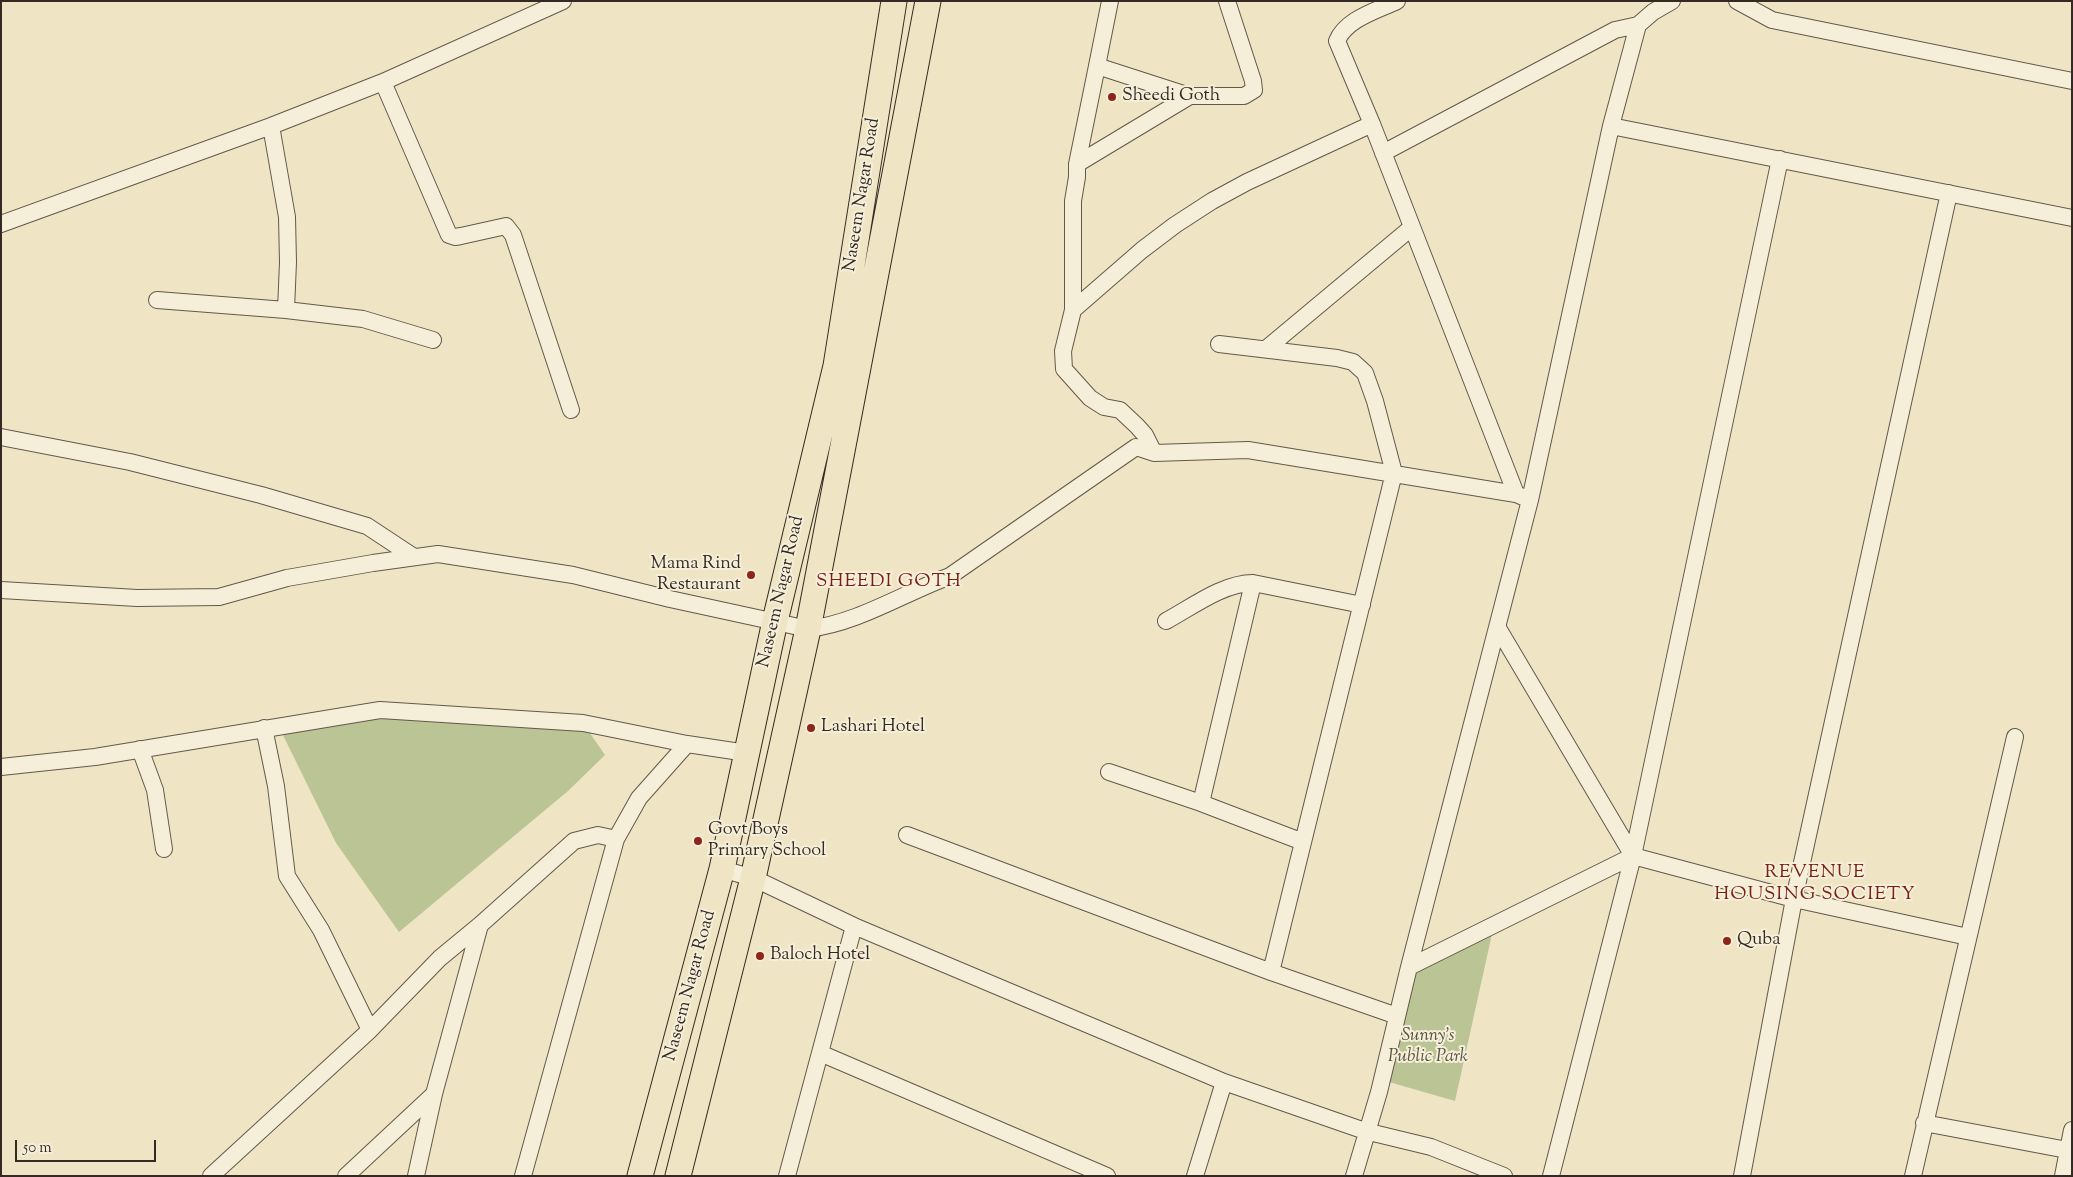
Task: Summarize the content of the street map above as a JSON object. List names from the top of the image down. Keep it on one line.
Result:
{"streets":{"main road":["Naseem Nagar Road"]},"districts":["SHEEDI GOTH","REVENUE HOUSING SOCIETY"],"parks":["Sunny's Public Park"],"places":["Sheedi Goth","Mama Rind Restaurant","Lashari Hotel","Govt Boys Primary School","Quba","Baloch Hotel"],"scale_bar":"50 m"}
